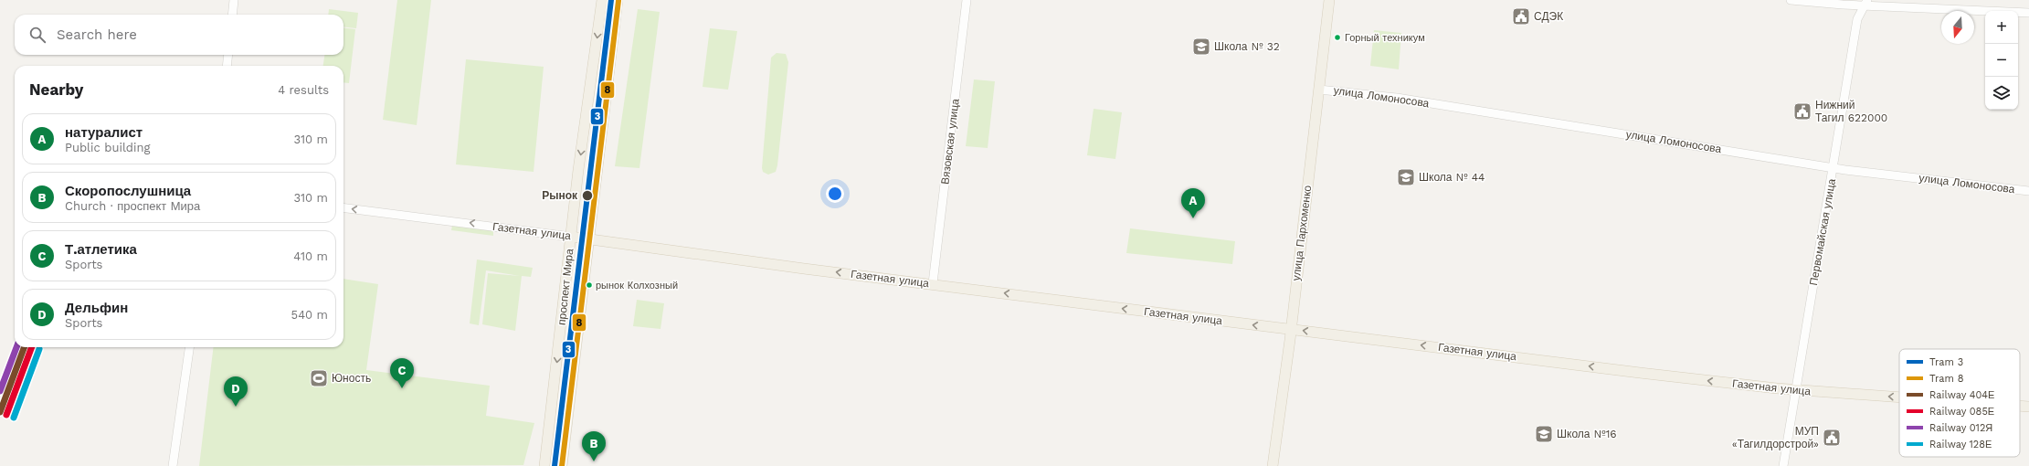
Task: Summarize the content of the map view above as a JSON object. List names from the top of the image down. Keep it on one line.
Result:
{"streets":{"main road":["Газетная улица","улица Пархоменко","проспект Мира"],"street":["улица Ломоносова","Вязовская улица","Первомайская улица"]},"crossings":[["улица Ломоносова","Первомайская улица"],["улица Ломоносова","улица Пархоменко"],["Вязовская улица","Газетная улица"],["Газетная улица","Первомайская улица"],["Газетная улица","улица Пархоменко"],["Газетная улица","проспект Мира"]],"one_way":["Газетная улица"],"places":{"public building":["СДЭК","Нижний Тагил 622000","МУП «Тагилдорстрой»"],"other":["Горный техникум","Рынок","рынок Колхозный"],"school or university":["Школа № 32","Школа № 44","Школа №16"],"sports":["Юность"]},"lines":["tram line 3","tram line 8","rail line 404Е","rail line 085Е","rail line 012Я","rail line 128Е"],"legend":["Tram 3","Tram 8","Railway 404Е","Railway 085Е","Railway 012Я","Railway 128Е"],"north":"bottom","page":{"map_buttons":["+","−"],"search":"Search here","heading":["Nearby","4 results"],"list":[{"mark":"A","name":"натуралист","note":"Public building","value":"310 m"},{"mark":"B","name":"Скоропослушница","note":"Church · проспект Мира","value":"310 m"},{"mark":"C","name":"Т.атлетика","note":"Sports","value":"410 m"},{"mark":"D","name":"Дельфин","note":"Sports","value":"540 m"}],"pins":["A","C","D","B"]}}
